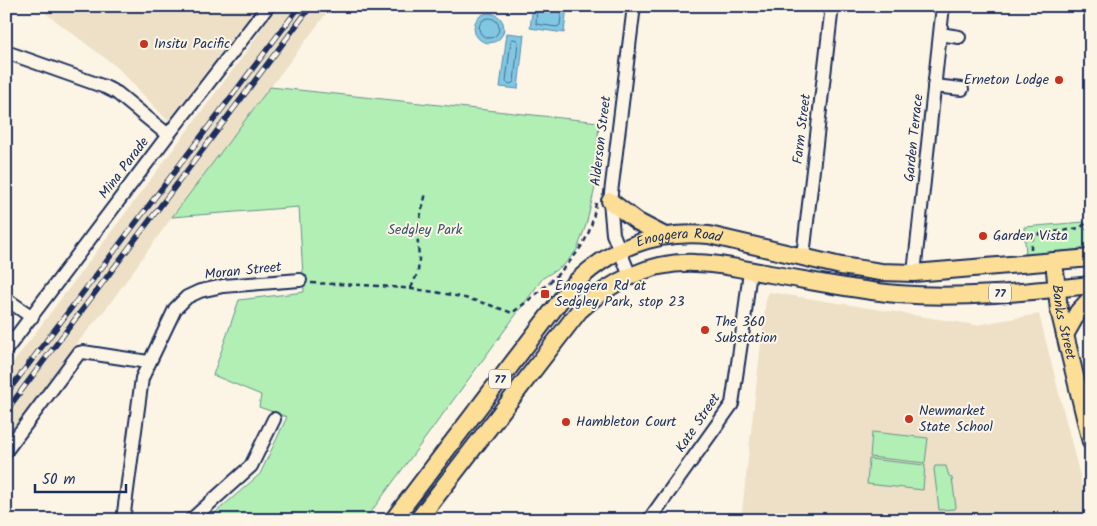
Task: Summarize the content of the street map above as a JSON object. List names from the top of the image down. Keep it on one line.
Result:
{"streets":{"main road":["Enoggera Road","77","Banks Street"],"street":["Farm Street","Garden Terrace","Alderson Street","Mina Parade","Moran Street","Kate Street"]},"crossings":[["Farm Street","Enoggera Road"],["Garden Terrace","Enoggera Road"],["Alderson Street","Enoggera Road"],["Enoggera Road","Banks Street"],["Enoggera Road","Kate Street"]],"parks":["Sedgley Park"],"places":{"other":["Insitu Pacific","Erneton Lodge","Garden Vista","The 360 Substation","Newmarket State School","Hambleton Court"],"transit":["Enoggera Rd at Sedgley Park, stop 23"]},"scale_bar":"50 m"}
